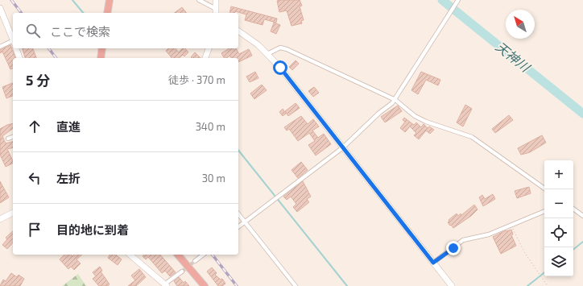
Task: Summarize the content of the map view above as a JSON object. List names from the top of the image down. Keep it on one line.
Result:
{"water":["天神川"],"north":"top left","page":{"search":"ここで検索","heading":["5 分","徒歩 · 370 m"],"list":[["直進","340 m"],["左折","30 m"],"目的地に到着"],"map_buttons":["+","−"]}}
